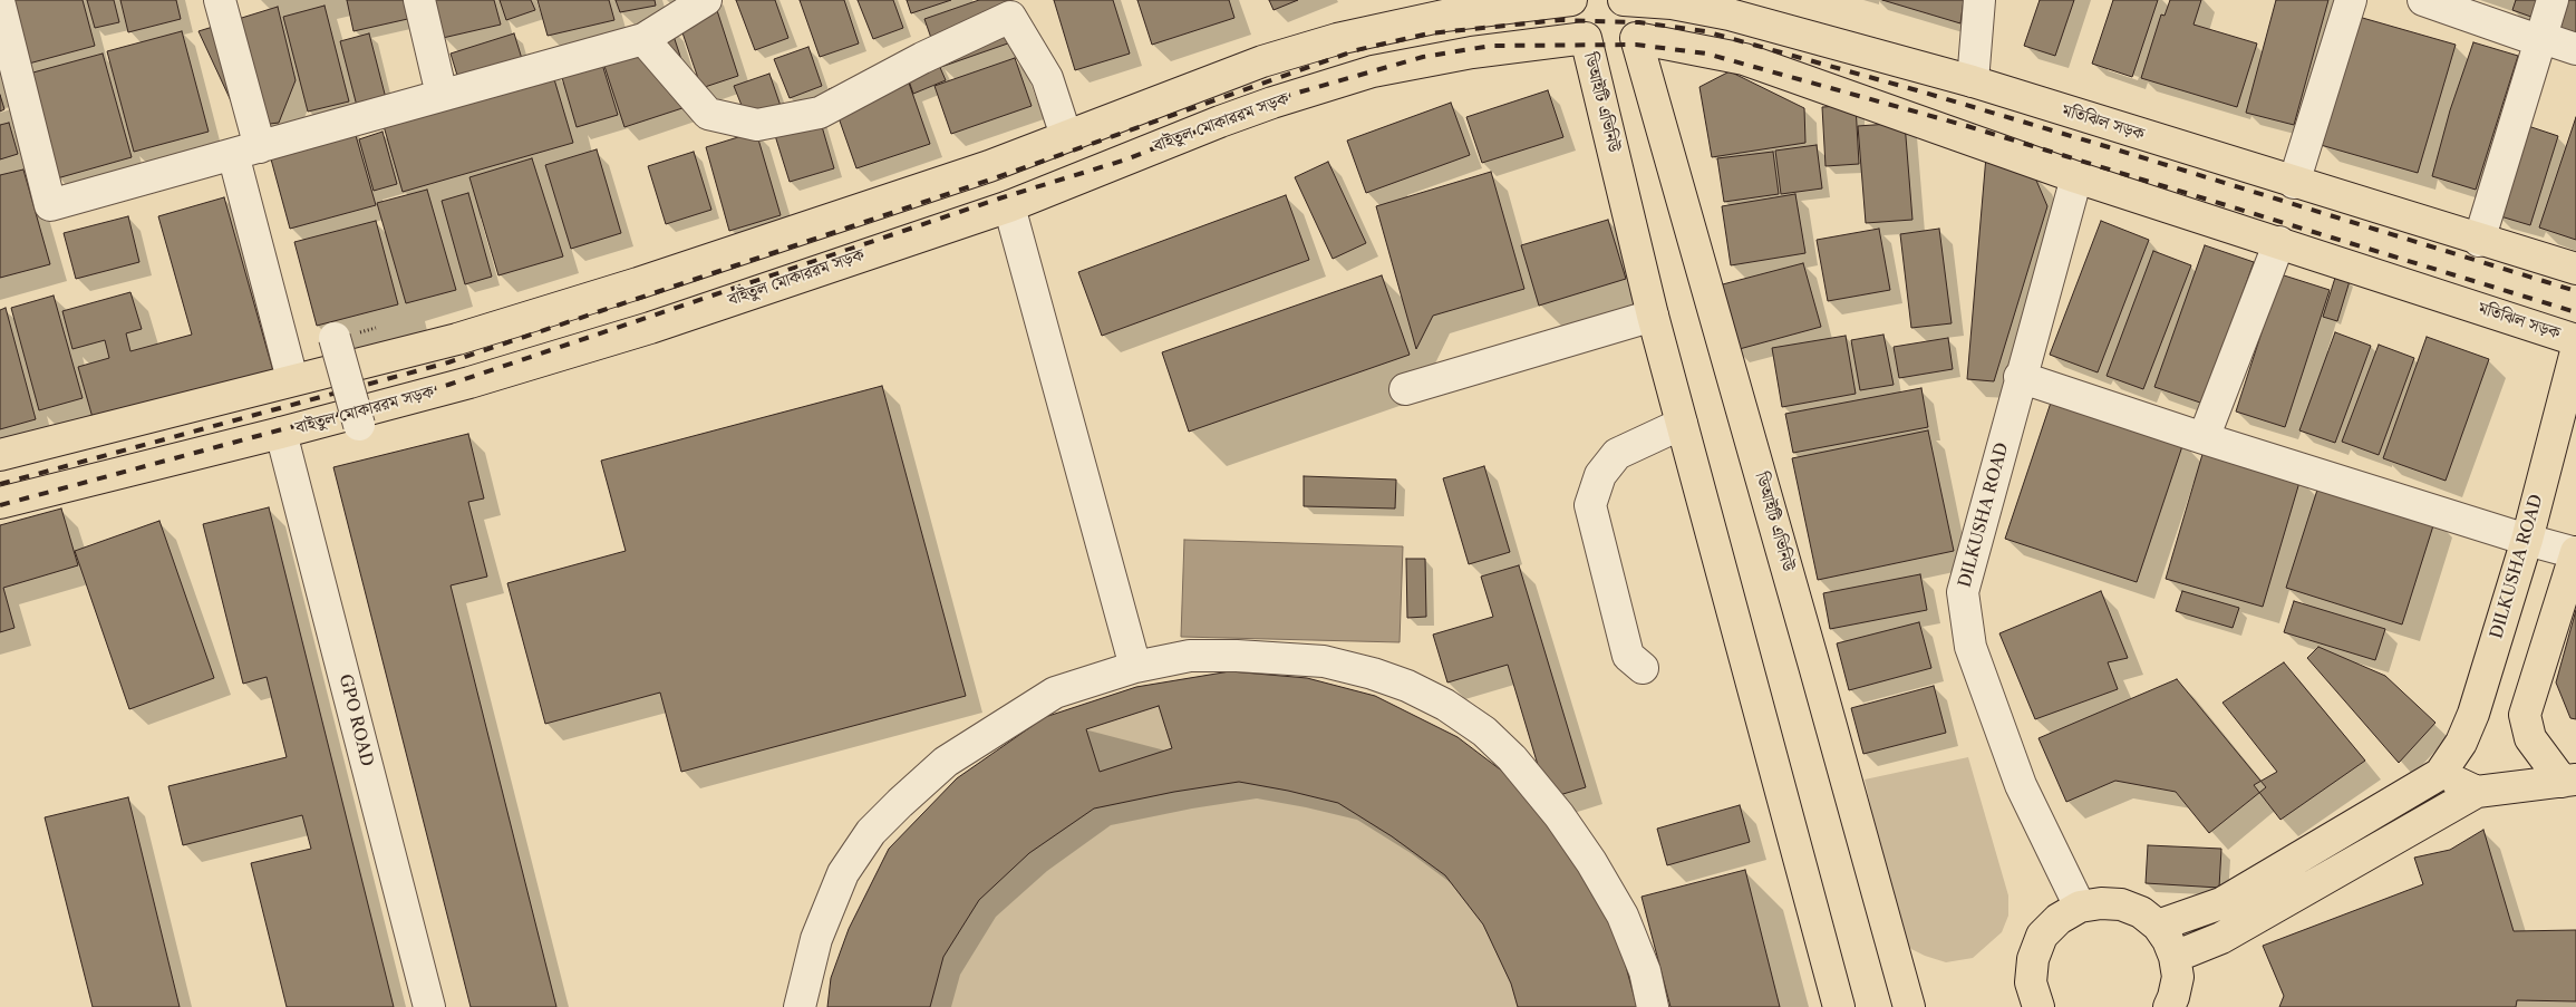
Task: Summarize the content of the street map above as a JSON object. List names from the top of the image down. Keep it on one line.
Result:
{"streets":{"main road":["ডিআইটি এভিনিউ","বাইতুল মোকাররম সড়ক","মতিঝিল সড়ক","DILKUSHA ROAD"],"street":["GPO ROAD"]},"crossings":[["ডিআইটি এভিনিউ","বাইতুল মোকাররম সড়ক"],["ডিআইটি এভিনিউ","মতিঝিল সড়ক"],["বাইতুল মোকাররম সড়ক","মতিঝিল সড়ক"],["বাইতুল মোকাররম সড়ক","GPO ROAD"],["মতিঝিল সড়ক","DILKUSHA ROAD"]]}
